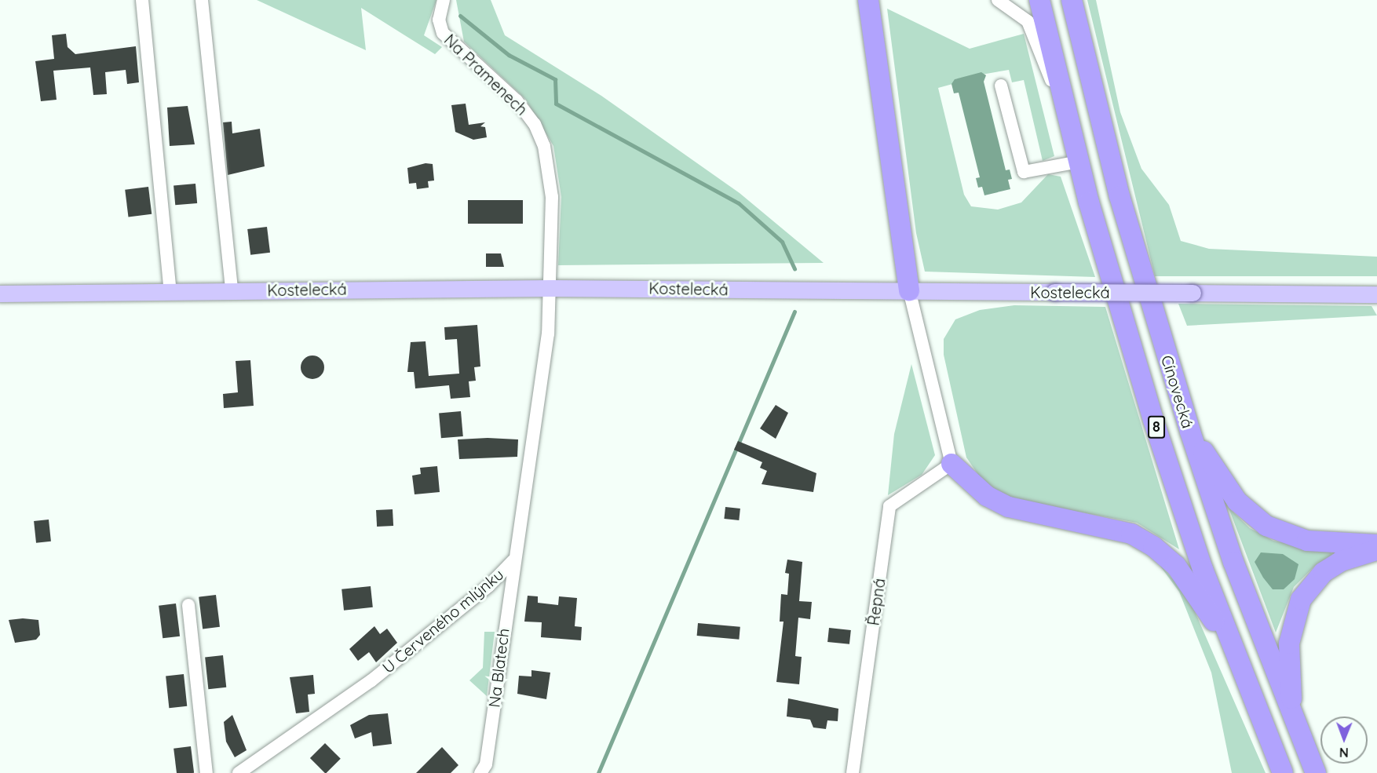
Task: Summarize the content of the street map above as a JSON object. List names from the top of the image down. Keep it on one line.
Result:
{"streets":{"highway":["Cínovecká","8"],"main road":["Kostelecká"],"street":["Na Pramenech","Řepná","U Červeného mlýnku","Na Blatech"]},"crossings":[["Na Pramenech","Kostelecká"],["Na Pramenech","U Červeného mlýnku"],["Kostelecká","U Červeného mlýnku"],["U Červeného mlýnku","Na Blatech"]],"north":"bottom"}
